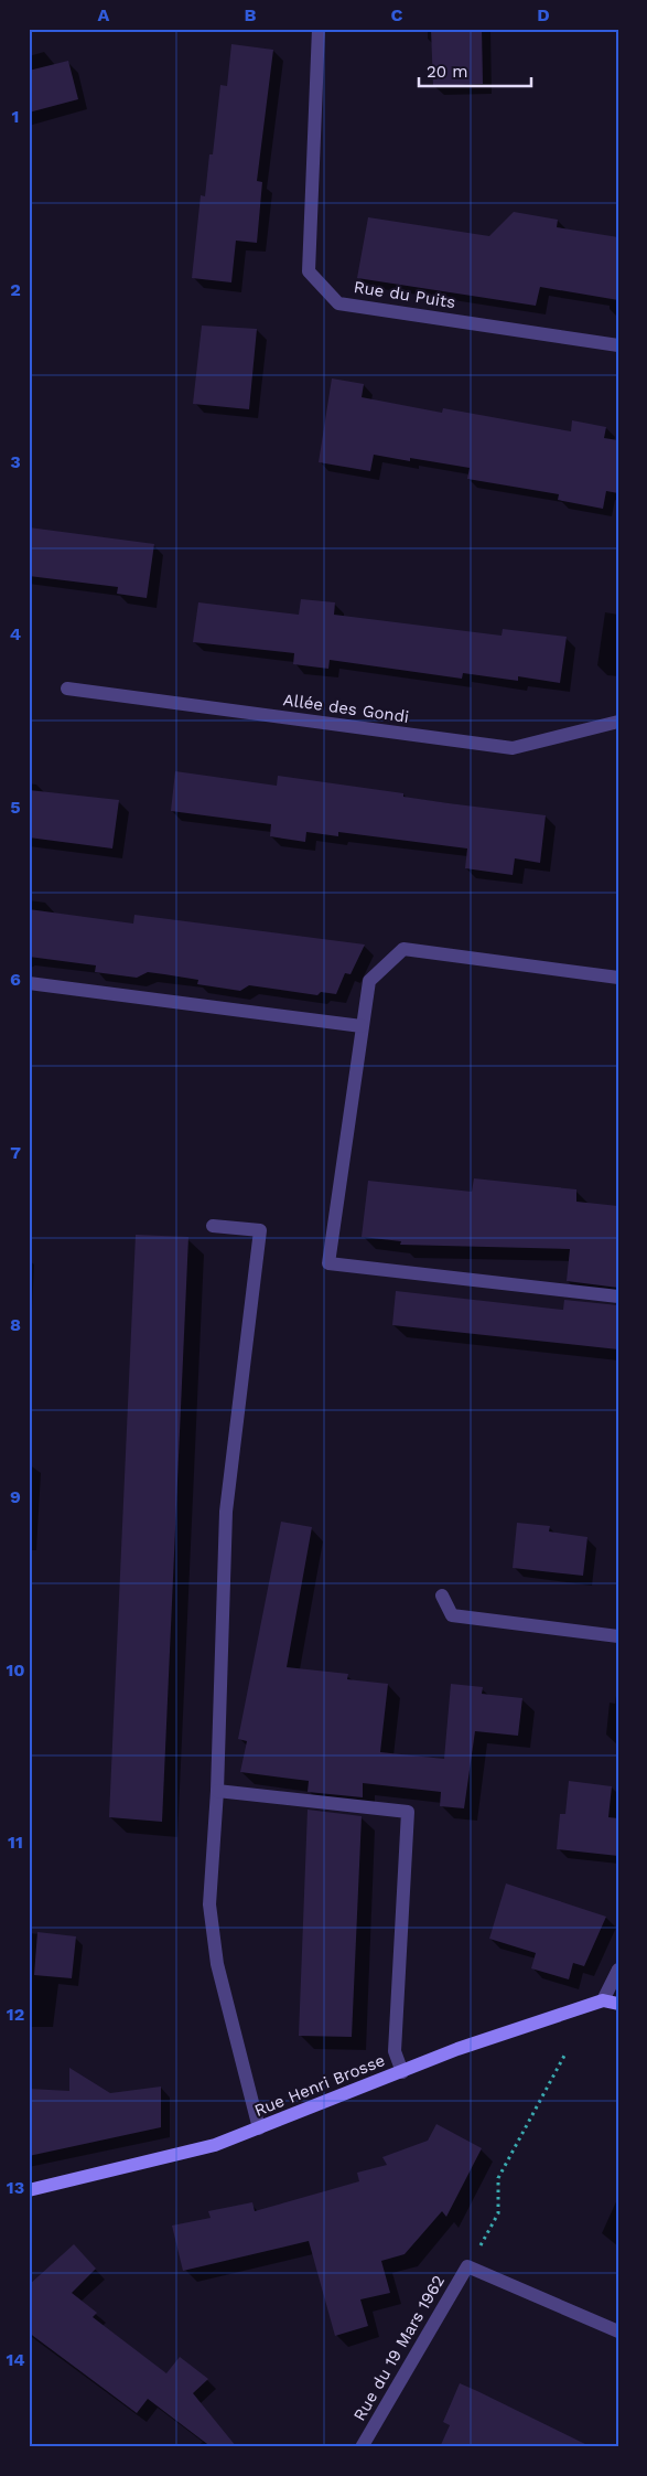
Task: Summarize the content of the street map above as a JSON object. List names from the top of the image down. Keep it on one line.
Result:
{"streets":{"street":["Rue du Puits","Allée des Gondi","Rue Henri Brosse","Rue du 19 Mars 1962"]},"scale_bar":"20 m","grid":{"columns":["A","B","C","D"],"rows":["1","2","3","4","5","6","7","8","9","10","11","12","13","14"]}}
